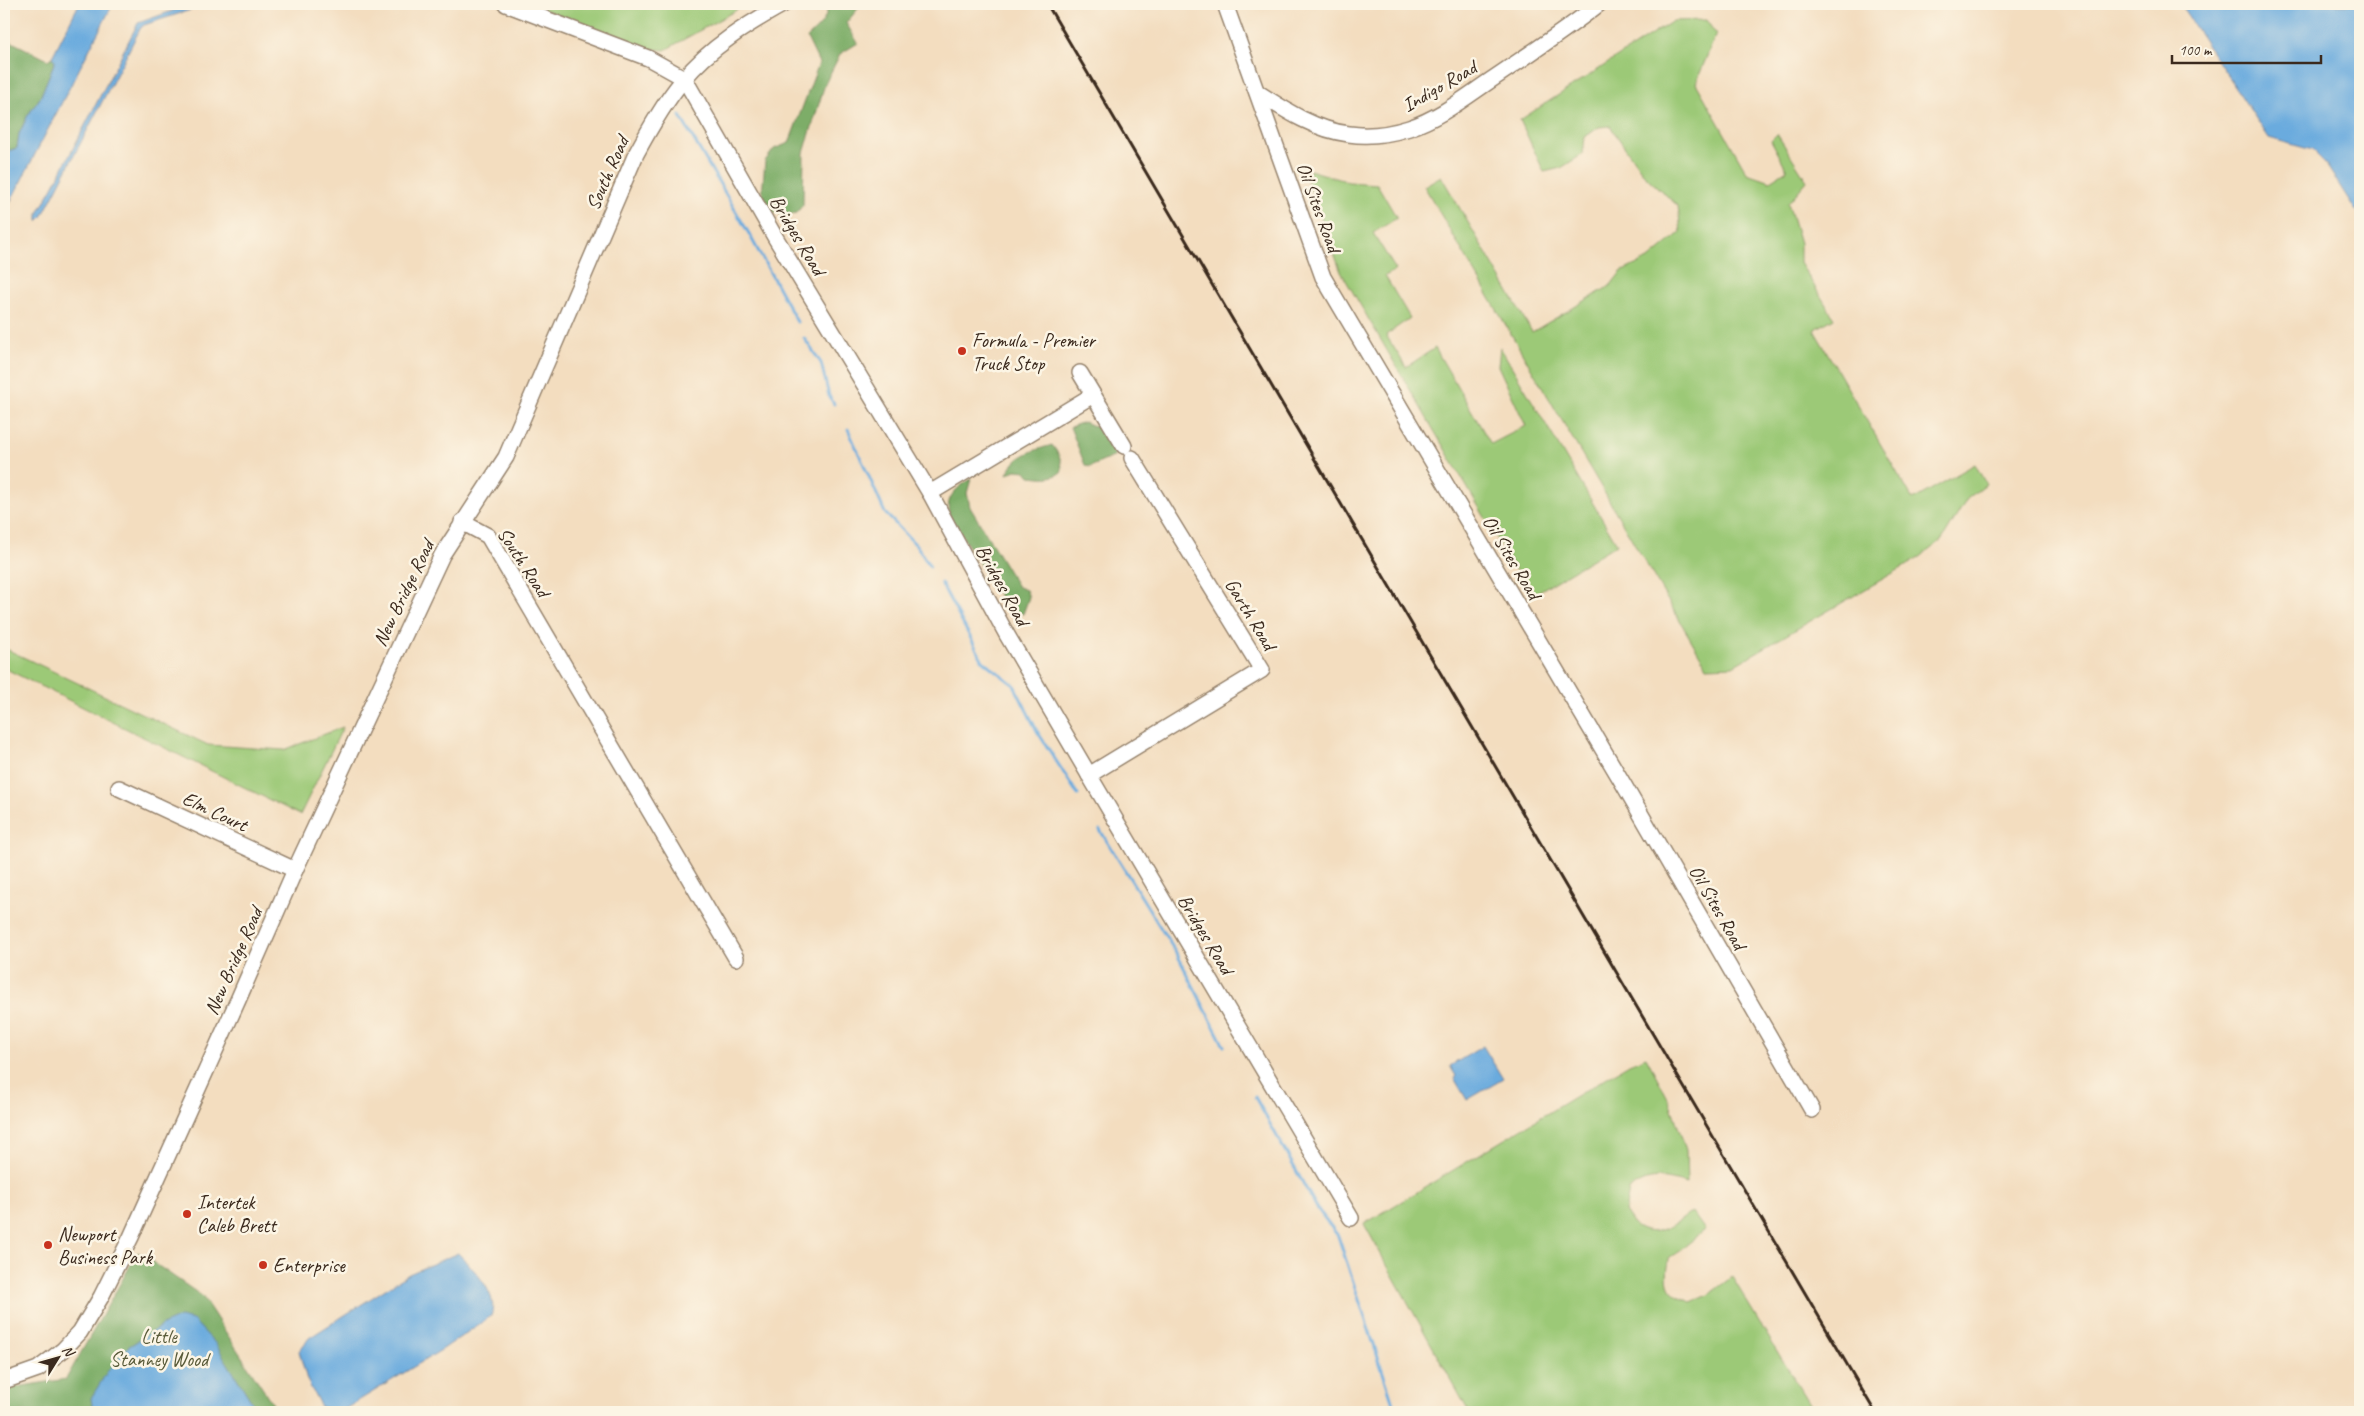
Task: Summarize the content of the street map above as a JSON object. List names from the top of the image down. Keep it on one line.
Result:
{"streets":{"street":["Indigo Road","South Road","Oil Sites Road","Bridges Road","New Bridge Road","Garth Road","Elm Court"]},"crossings":[["Indigo Road","Oil Sites Road"],["South Road","Bridges Road"],["South Road","New Bridge Road"],["Bridges Road","Garth Road"],["New Bridge Road","Elm Court"]],"parks":["Little Stanney Wood"],"places":["Formula - Premier Truck Stop","Intertek Caleb Brett","Newport Business Park","Enterprise"],"scale_bar":"100 m","north":"top right"}
